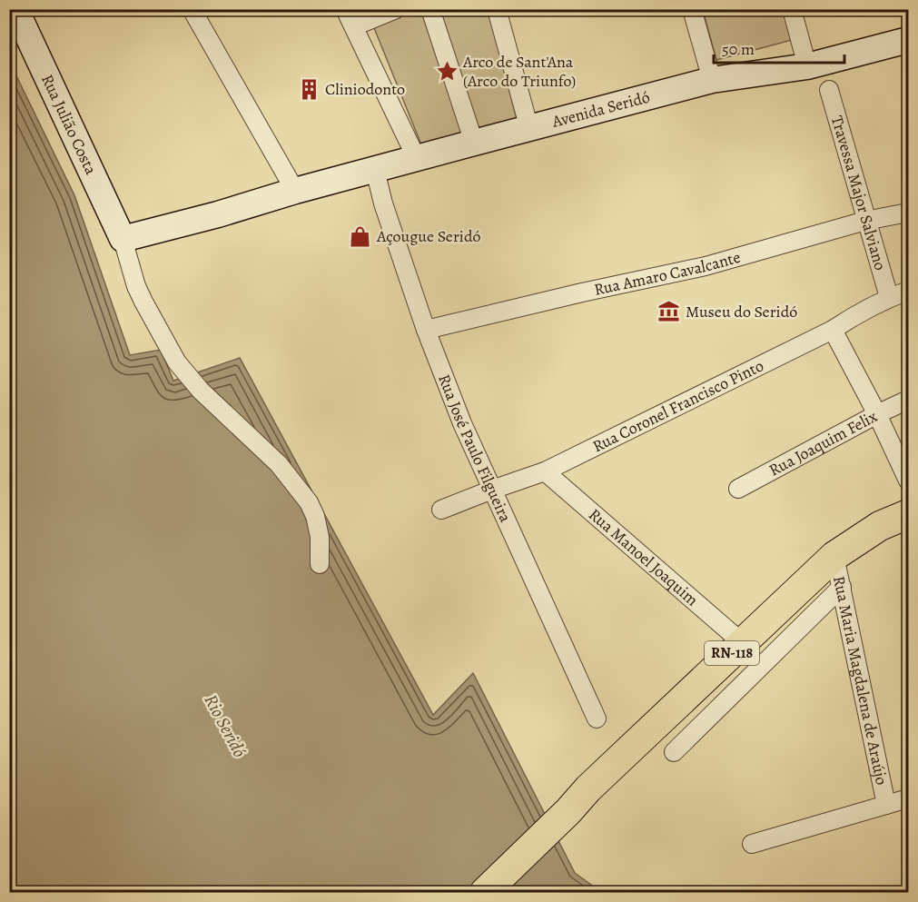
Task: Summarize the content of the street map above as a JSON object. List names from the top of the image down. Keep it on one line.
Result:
{"streets":{"main road":["Avenida Seridó","Rua Julião Costa","RN-118"],"street":["Travessa Major Salviano","Rua Amaro Cavalcante","Rua Coronel Francisco Pinto","Rua Joaquim Felix","Rua José Paulo Filgueira","Rua Manoel Joaquim","Rua Maria Magdalena de Araújo"]},"crossings":[["Avenida Seridó","Rua Julião Costa"],["Avenida Seridó","Rua José Paulo Filgueira"],["Travessa Major Salviano","Rua Amaro Cavalcante"],["Travessa Major Salviano","Rua Coronel Francisco Pinto"],["Rua Amaro Cavalcante","Rua José Paulo Filgueira"],["Rua Coronel Francisco Pinto","Rua José Paulo Filgueira"],["Rua Coronel Francisco Pinto","Rua Manoel Joaquim"],["Rua Manoel Joaquim","RN-118"],["RN-118","Rua Maria Magdalena de Araújo"]],"water":["Rio Seridó"],"places":{"place":["Arco de Sant'Ana (Arco do Triunfo)"],"building":["Cliniodonto"],"shop":["Açougue Seridó"],"museum":["Museu do Seridó"]},"scale_bar":"50 m"}
